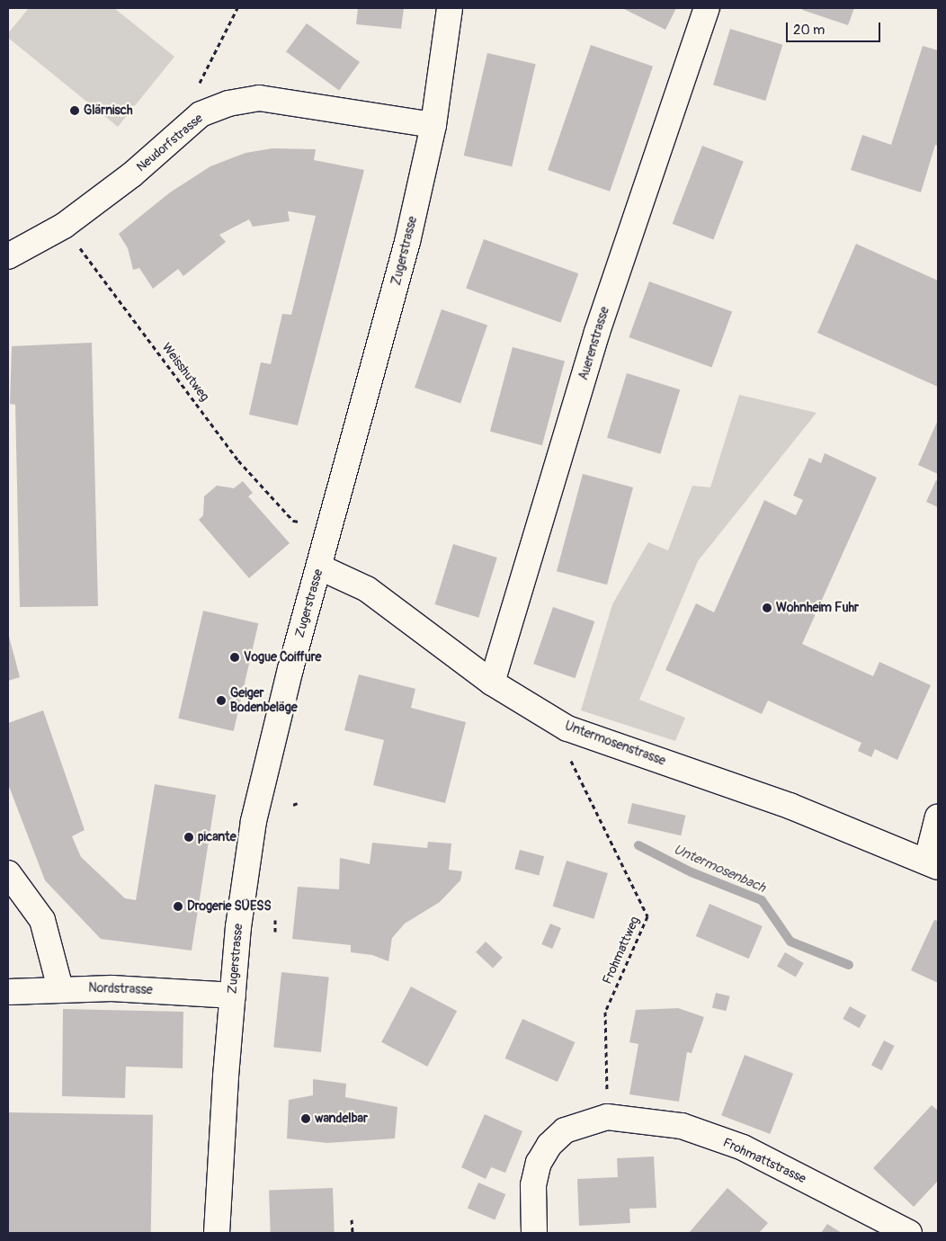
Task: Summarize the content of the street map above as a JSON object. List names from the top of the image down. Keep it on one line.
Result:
{"streets":{"street":["Neudorfstrasse","Zugerstrasse","Auerenstrasse","Untermosenstrasse","Nordstrasse","Frohmattstrasse"],"path":["Weisshutweg","Frohmattweg"]},"crossings":[["Neudorfstrasse","Zugerstrasse"],["Neudorfstrasse","Weisshutweg"],["Zugerstrasse","Untermosenstrasse"],["Zugerstrasse","Nordstrasse"],["Auerenstrasse","Untermosenstrasse"],["Untermosenstrasse","Frohmattweg"],["Frohmattweg","Frohmattstrasse"]],"water":["Untermosenbach"],"places":["Glärnisch","Wohnheim Fuhr","Vogue Coiffure","Geiger Bodenbeläge","picante","Drogerie SÜESS","wandelbar"],"scale_bar":"20 m"}
